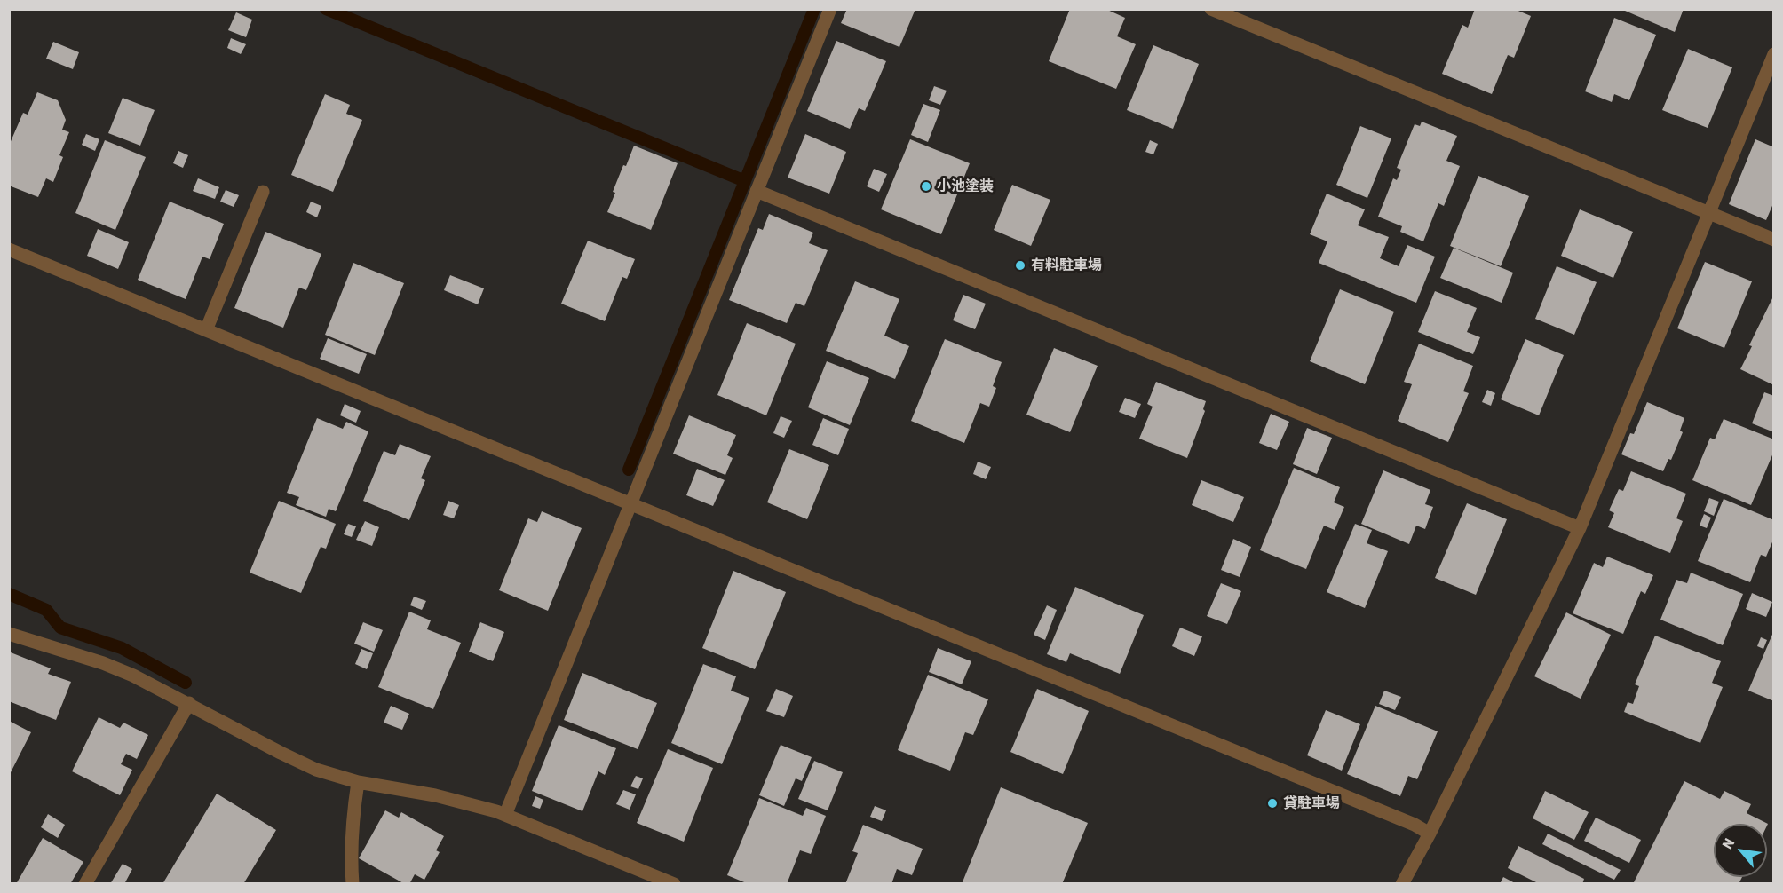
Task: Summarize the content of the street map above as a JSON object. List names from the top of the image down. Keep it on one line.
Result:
{"places":["小池塗装","有料駐車場","貸駐車場"],"north":"top left"}
